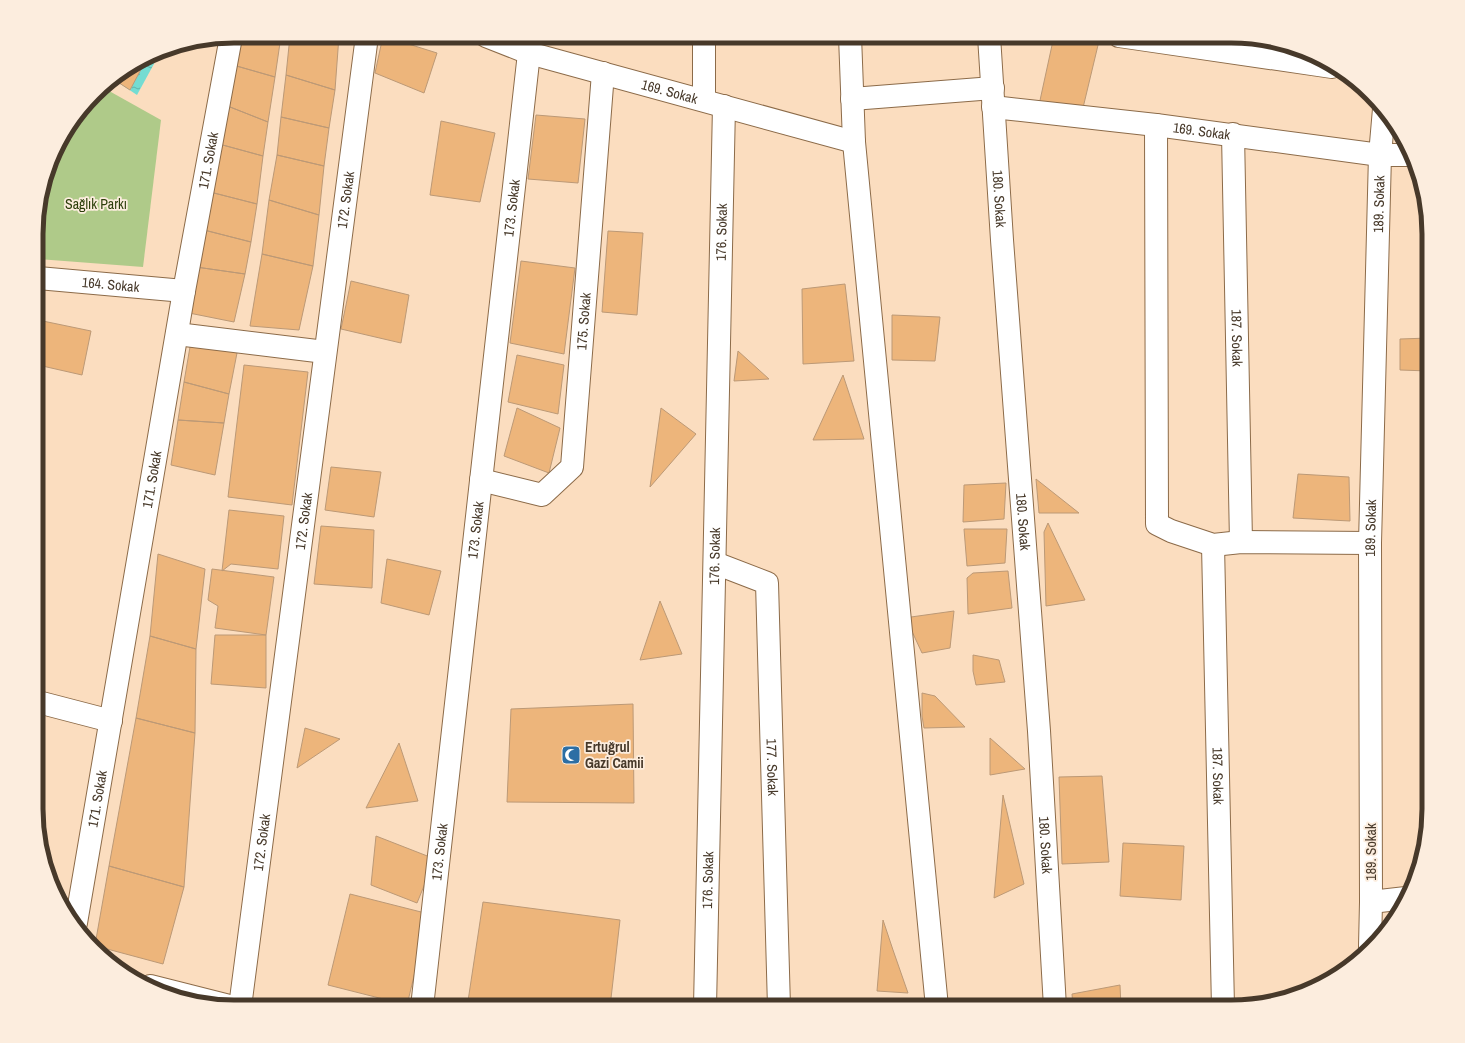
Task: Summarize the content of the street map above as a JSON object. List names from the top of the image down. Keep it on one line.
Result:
{"streets":{"street":["169. Sokak","171. Sokak","180. Sokak","172. Sokak","189. Sokak","173. Sokak","176. Sokak","164. Sokak","175. Sokak","187. Sokak","177. Sokak"]},"crossings":[["169. Sokak","180. Sokak"],["169. Sokak","189. Sokak"],["169. Sokak","173. Sokak"],["169. Sokak","176. Sokak"],["169. Sokak","175. Sokak"],["169. Sokak","187. Sokak"],["171. Sokak","164. Sokak"],["173. Sokak","175. Sokak"],["176. Sokak","177. Sokak"]],"parks":["Sağlık Parkı"],"places":{"mosque":["Ertuğrul Gazi Camii"]}}
